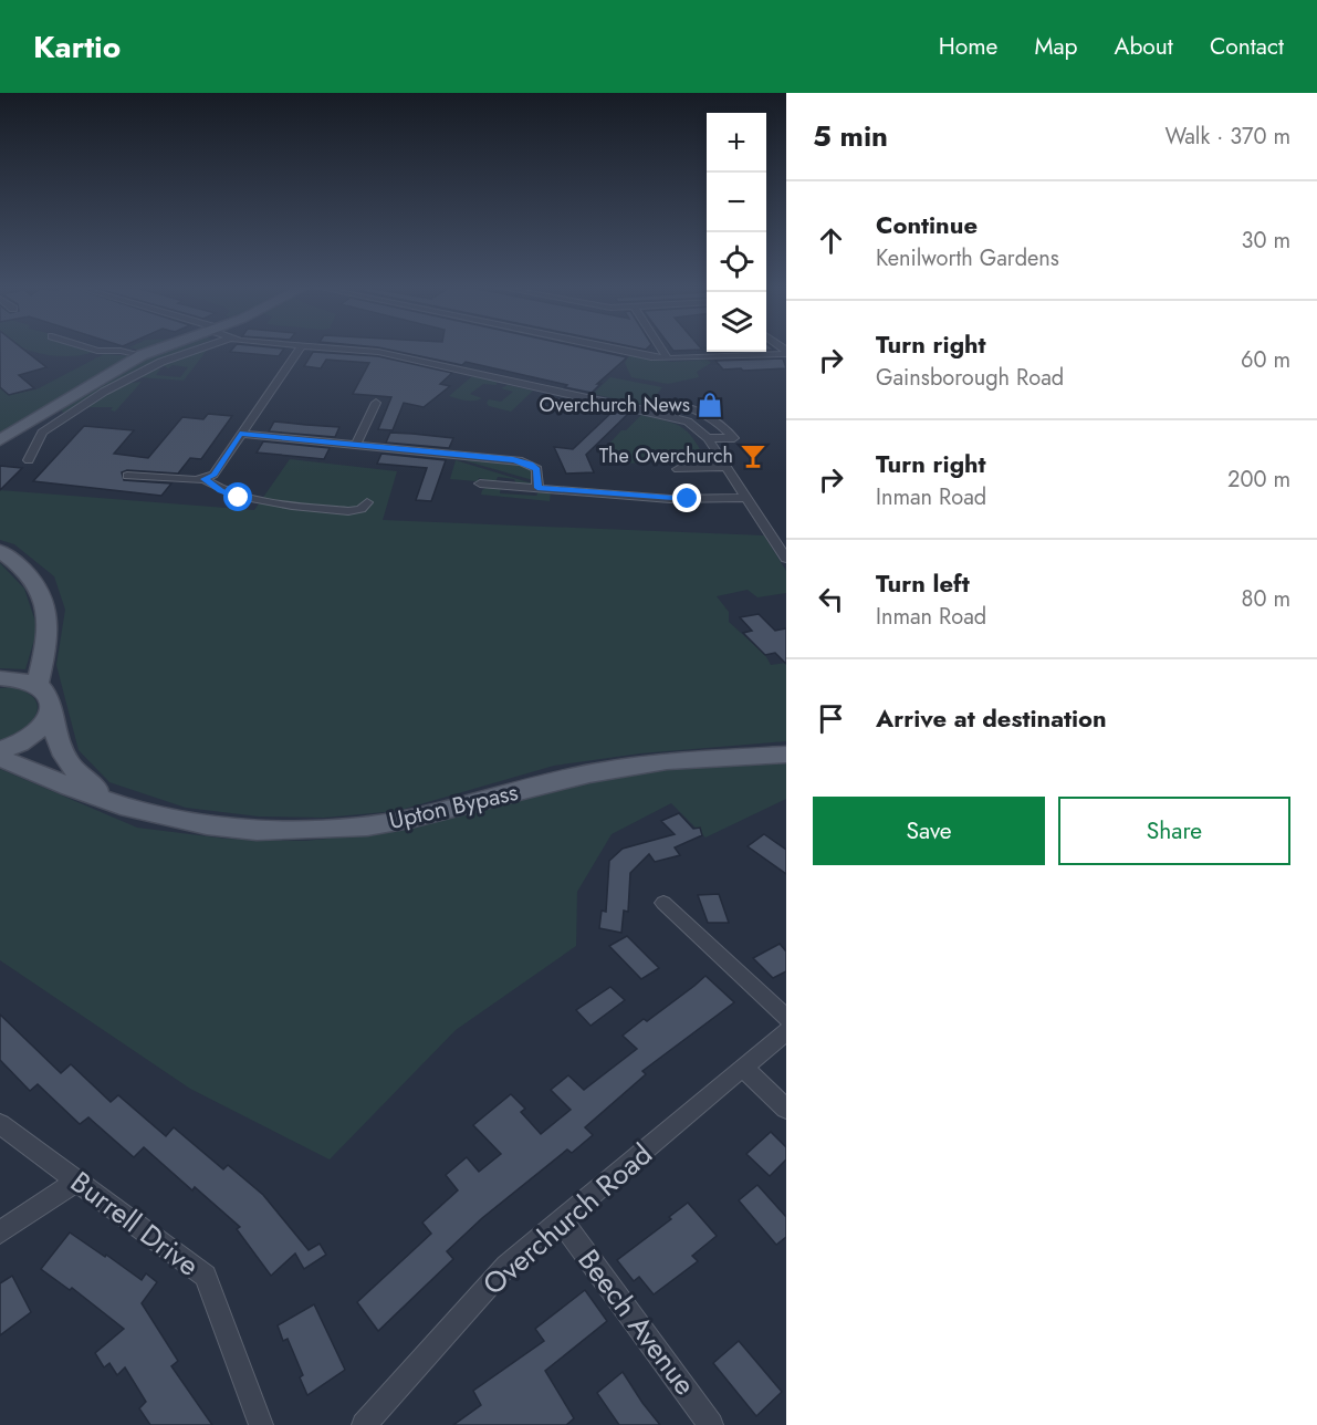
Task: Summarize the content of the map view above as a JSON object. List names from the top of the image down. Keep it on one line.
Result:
{"streets":{"main road":["Upton Bypass"],"street":["Overchurch Road","Burrell Drive","Beech Avenue"]},"crossings":[["Overchurch Road","Beech Avenue"]],"places":{"shop":["Overchurch News"],"bar":["The Overchurch"]},"page":{"header":"Kartio","nav":["Home","Map","About","Contact"],"heading":["5 min","Walk · 370 m"],"map_buttons":["+","−"],"list":[["Continue","Kenilworth Gardens","30 m"],["Turn right","Gainsborough Road","60 m"],["Turn right","Inman Road","200 m"],["Turn left","Inman Road","80 m"],"Arrive at destination"],"buttons":["Save","Share"]}}
